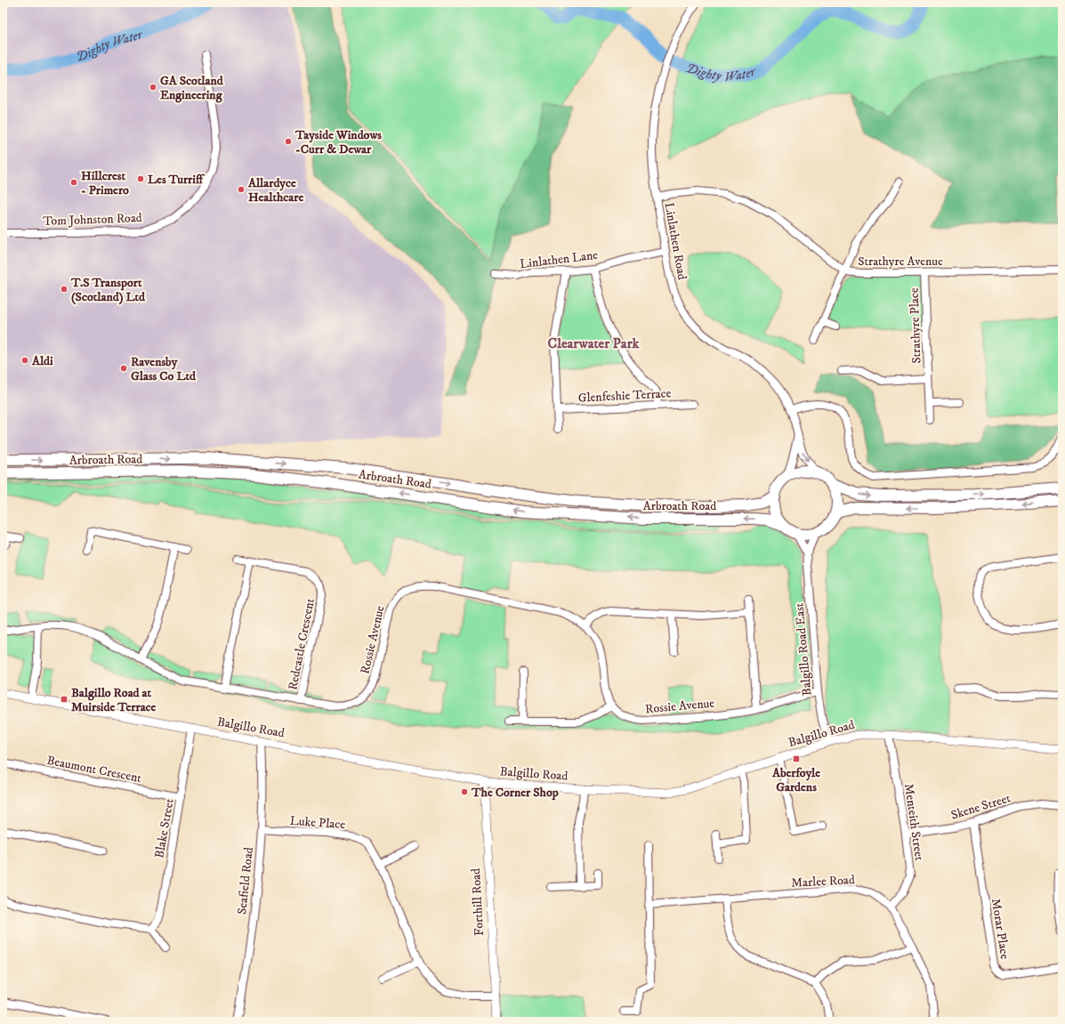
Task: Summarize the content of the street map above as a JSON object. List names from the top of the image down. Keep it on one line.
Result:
{"streets":{"main road":["Arbroath Road"],"street":["Tom Johnston Road","Linlathen Road","Linlathen Lane","Strathyre Avenue","Strathyre Place","Glenfeshie Terrace","Rossie Avenue","Redcastle Crescent","Balgillo Road East","Balgillo Road","Beaumont Crescent","Skene Street","Luke Place","Menteith Street","Blake Street","Seafield Road","Marlee Road","Forthill Road","Morar Place"]},"crossings":[["Linlathen Road","Linlathen Lane"],["Linlathen Road","Strathyre Avenue"],["Linlathen Road","Arbroath Road"],["Linlathen Road","Balgillo Road East"],["Strathyre Avenue","Strathyre Place"],["Arbroath Road","Balgillo Road East"],["Rossie Avenue","Redcastle Crescent"],["Rossie Avenue","Balgillo Road East"],["Balgillo Road East","Balgillo Road"],["Balgillo Road","Menteith Street"],["Balgillo Road","Blake Street"],["Balgillo Road","Seafield Road"],["Balgillo Road","Forthill Road"],["Beaumont Crescent","Blake Street"],["Skene Street","Menteith Street"],["Skene Street","Morar Place"],["Luke Place","Seafield Road"],["Luke Place","Forthill Road"],["Menteith Street","Marlee Road"]],"districts":["Clearwater Park"],"water":["Dighty Water"],"places":{"other":["GA Scotland Engineering","Tayside Windows -Curr & Dewar","Les Turriff","Hillcrest - Primero","Allardyce Healthcare","T.S Transport (Scotland) Ltd","Aldi","Ravensby Glass Co Ltd","The Corner Shop"],"transit":["Balgillo Road at Muirside Terrace","Aberfoyle Gardens"]}}
